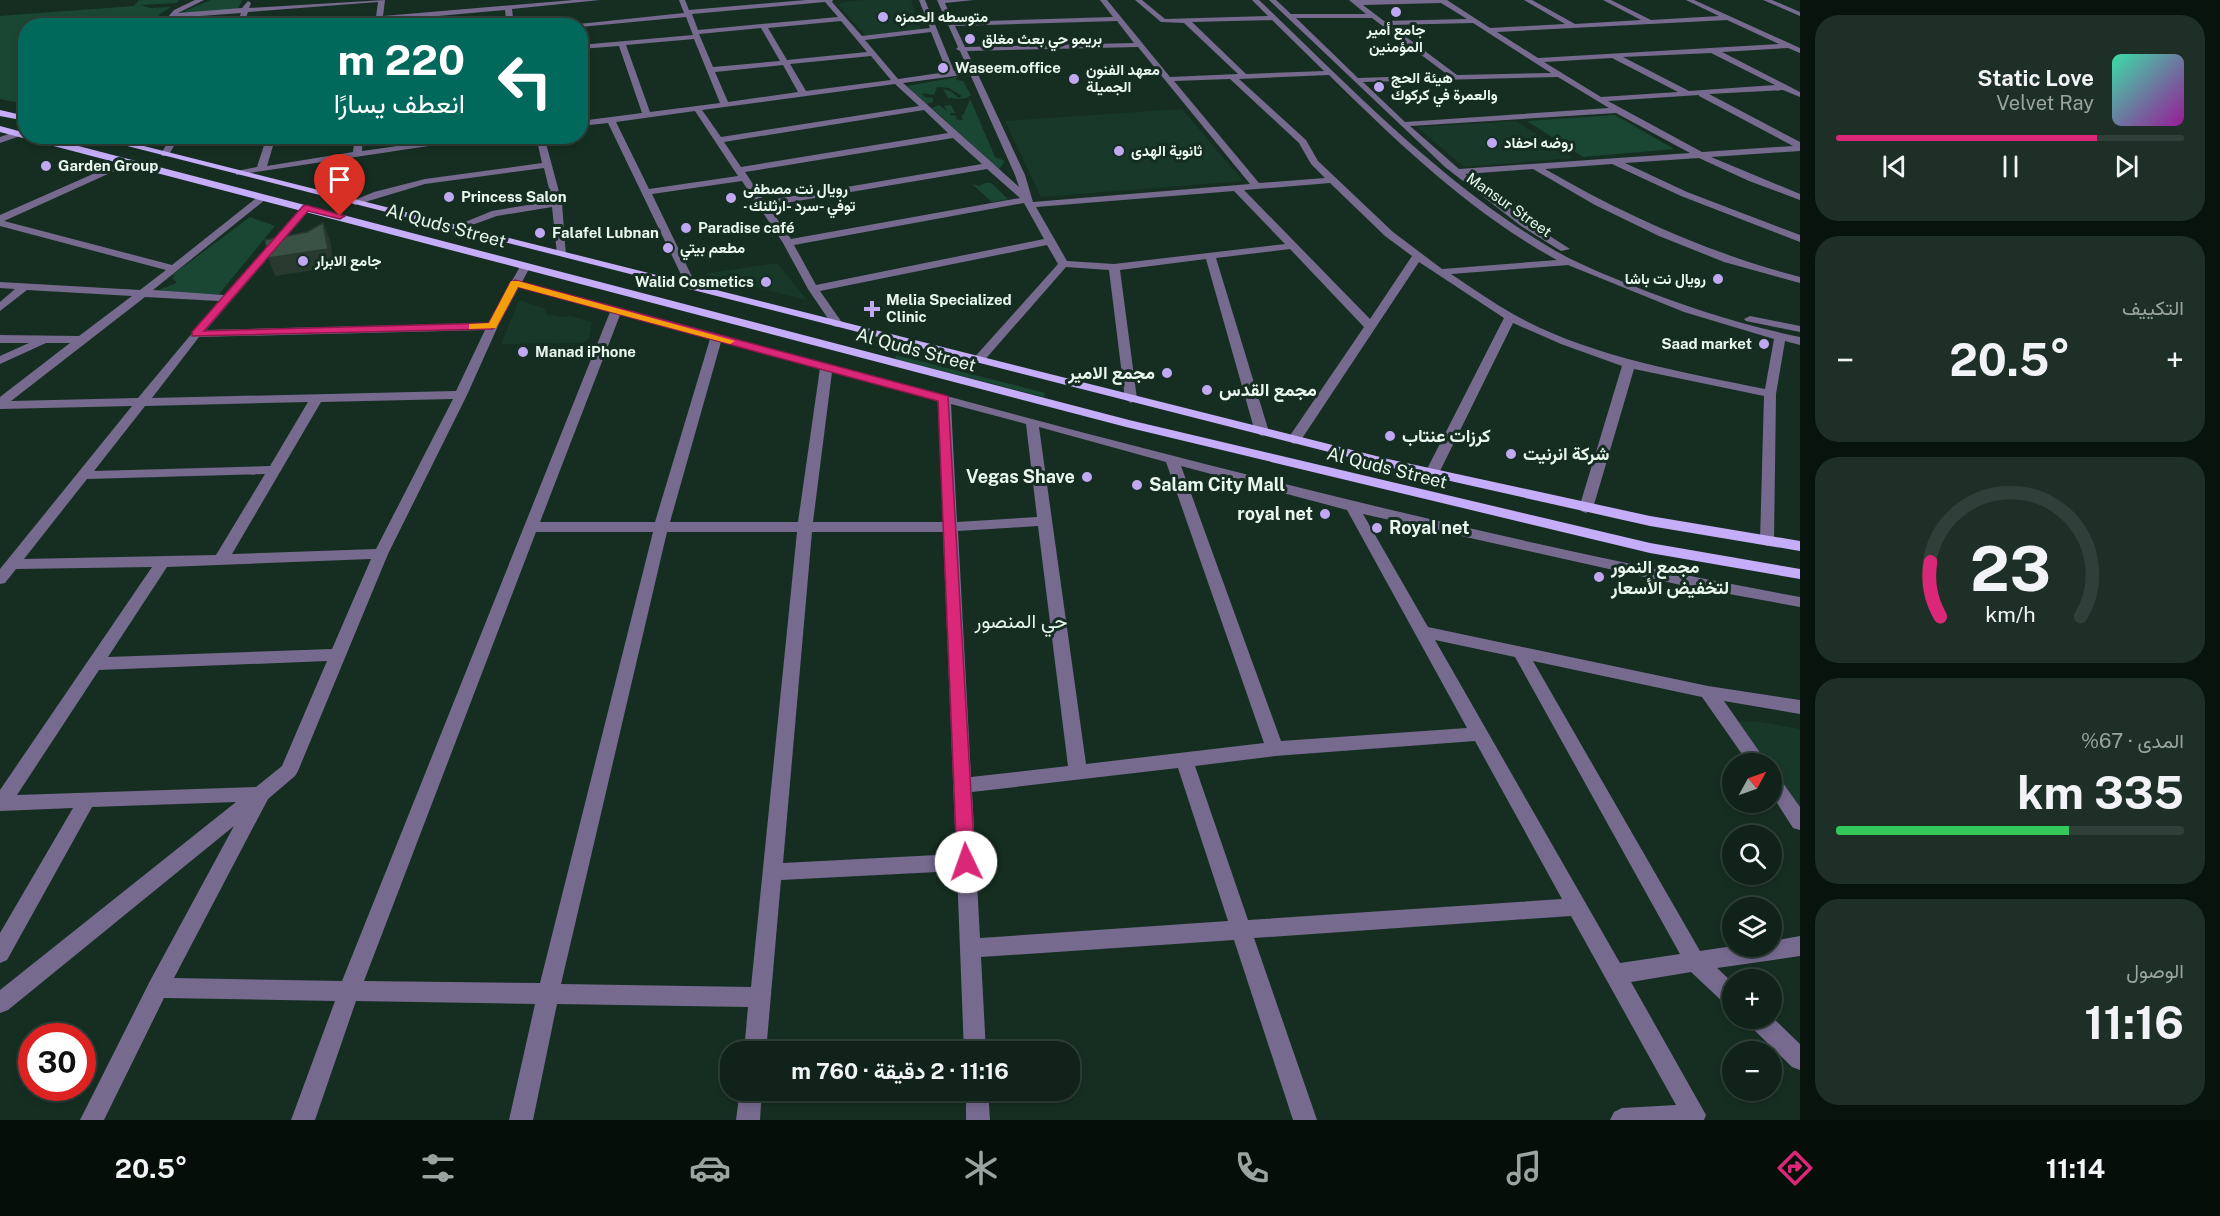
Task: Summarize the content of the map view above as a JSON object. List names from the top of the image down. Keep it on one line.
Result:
{"streets":{"main road":["Al Quds Street"],"street":["Mansur Street"]},"districts":["حي المنصور"],"places":{"other":["جامع أمير المؤمنين","متوسطه الحمزه","بريمو حي بعث مغلق","Waseem.office","معهد الفنون الجميلة","هيئة الحج والعمرة في كركوك","روضه احفاد","ثانوية الهدى","Garden Group","Princess Salon","رويال نت مصطفى -توفي -سرد -ارثلنك","Paradise café","Falafel Lubnan","مطعم بيتي","جامع الابرار","رويال نت باشا","Walid Cosmetics","Saad market","Manad iPhone","مجمع الامير","مجمع القدس","كرزات عنتاب","شركة انرنيت","Vegas Shave","Salam City Mall","royal net","Royal net","مجمع النمور لتخفيض الأسعار"],"health":["Melia Specialized Clinic"]},"north":"top right","page":{"turn":["220 m","انعطف يسارًا"],"song":["Static Love","Velvet Ray"],"tile":["التكييف",["المدى · 67%","335 km"],["الوصول","11:16"]],"heat":["−","20.5°","+"],"map_buttons":["+","−"],"limit":"30","trip":"11:16 · 2 دقيقة · 760 m","tabs":["11:14","20.5°"],"gauge":["23","km/h"]}}
